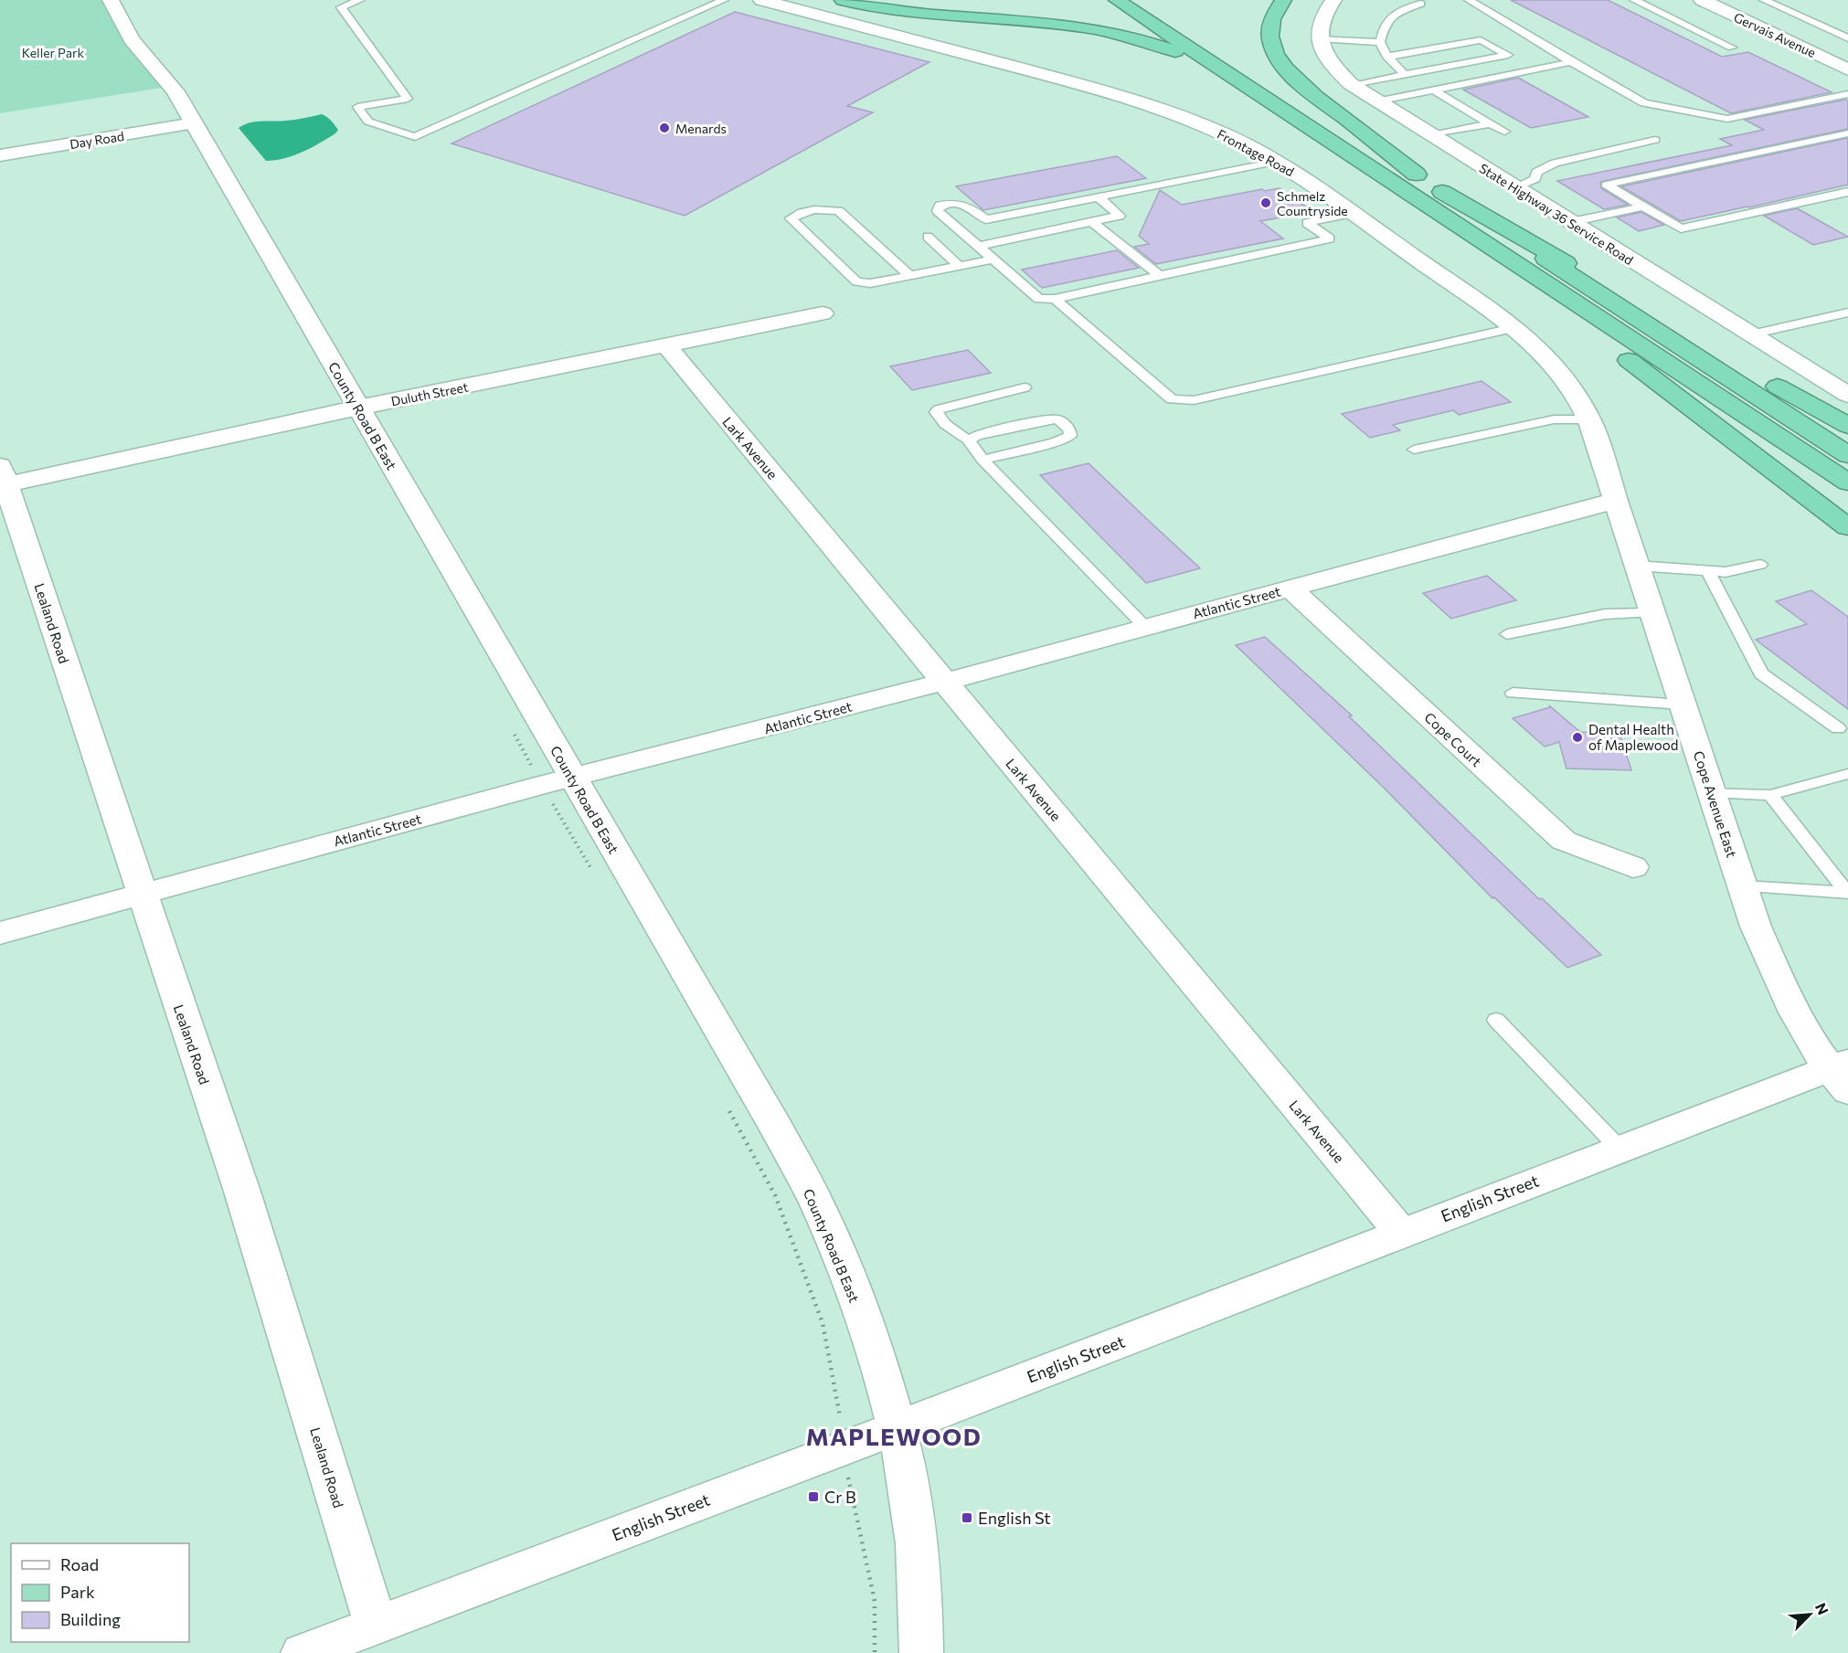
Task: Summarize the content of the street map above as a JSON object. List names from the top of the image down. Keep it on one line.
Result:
{"streets":{"street":["Gervais Avenue","Day Road","Frontage Road","State Highway 36 Service Road","Duluth Street","County Road B East","Lark Avenue","Atlantic Street","Lealand Road","Cope Court","Cope Avenue East","English Street"]},"crossings":[["Day Road","County Road B East"],["Frontage Road","Atlantic Street"],["Frontage Road","Cope Avenue East"],["Duluth Street","County Road B East"],["Duluth Street","Lark Avenue"],["Duluth Street","Lealand Road"],["County Road B East","Atlantic Street"],["County Road B East","English Street"],["Lark Avenue","Atlantic Street"],["Lark Avenue","English Street"],["Atlantic Street","Lealand Road"],["Atlantic Street","Cope Court"],["Atlantic Street","Cope Avenue East"],["Lealand Road","English Street"],["Cope Avenue East","English Street"]],"districts":["MAPLEWOOD"],"parks":["Keller Park"],"places":{"other":["Menards","Schmelz Countryside","Dental Health of Maplewood"],"transit":["Cr B","English St"]},"legend":["Road","Park","Building"],"north":"top right"}
